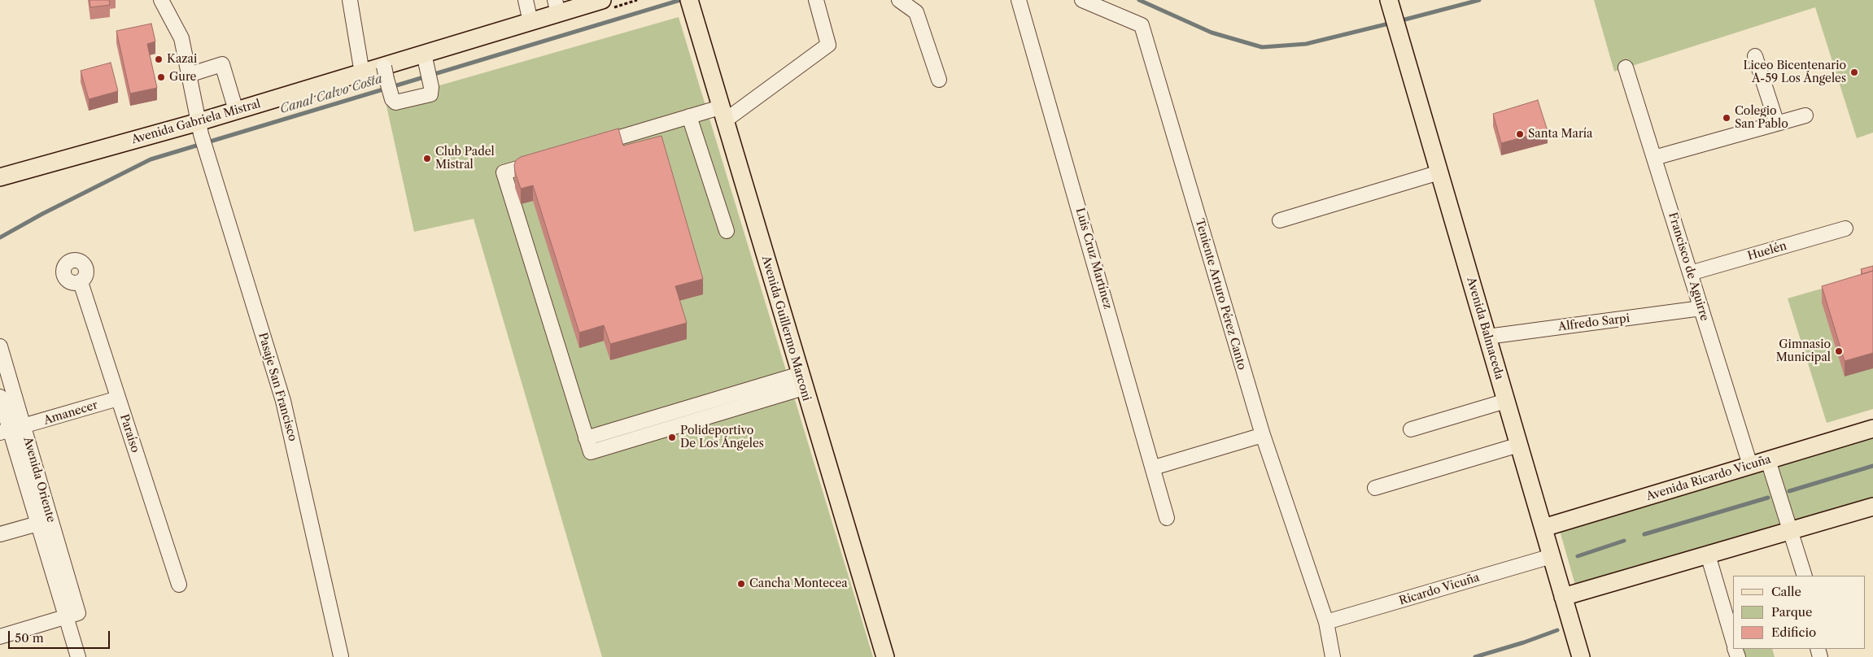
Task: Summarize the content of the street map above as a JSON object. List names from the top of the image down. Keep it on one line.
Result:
{"streets":{"main road":["Avenida Gabriela Mistral","Avenida Guillermo Marconi","Avenida Balmaceda","Avenida Ricardo Vicuña"],"street":["Huelén","Luis Cruz Martínez","Francisco de Aguirre","Teniente Arturo Pérez Canto","Alfredo Sarpi","Pasaje San Francisco","Amanecer","Paraíso","Avenida Oriente","Ricardo Vicuña"]},"crossings":[["Avenida Gabriela Mistral","Pasaje San Francisco"],["Huelén","Francisco de Aguirre"],["Francisco de Aguirre","Alfredo Sarpi"],["Francisco de Aguirre","Avenida Ricardo Vicuña"],["Teniente Arturo Pérez Canto","Ricardo Vicuña"],["Alfredo Sarpi","Avenida Balmaceda"],["Avenida Balmaceda","Avenida Ricardo Vicuña"],["Avenida Balmaceda","Ricardo Vicuña"],["Amanecer","Paraíso"],["Amanecer","Avenida Oriente"]],"water":["Canal Calvo Costa"],"places":["Kazai","Liceo Bicentenario A-59 Los Ángeles","Gure","Colegio San Pablo","Santa María","Club Padel Mistral","Gimnasio Municipal","Polideportivo De Los Ángeles","Cancha Montecea"],"legend":["Calle","Parque","Edificio"],"scale_bar":"50 m"}
